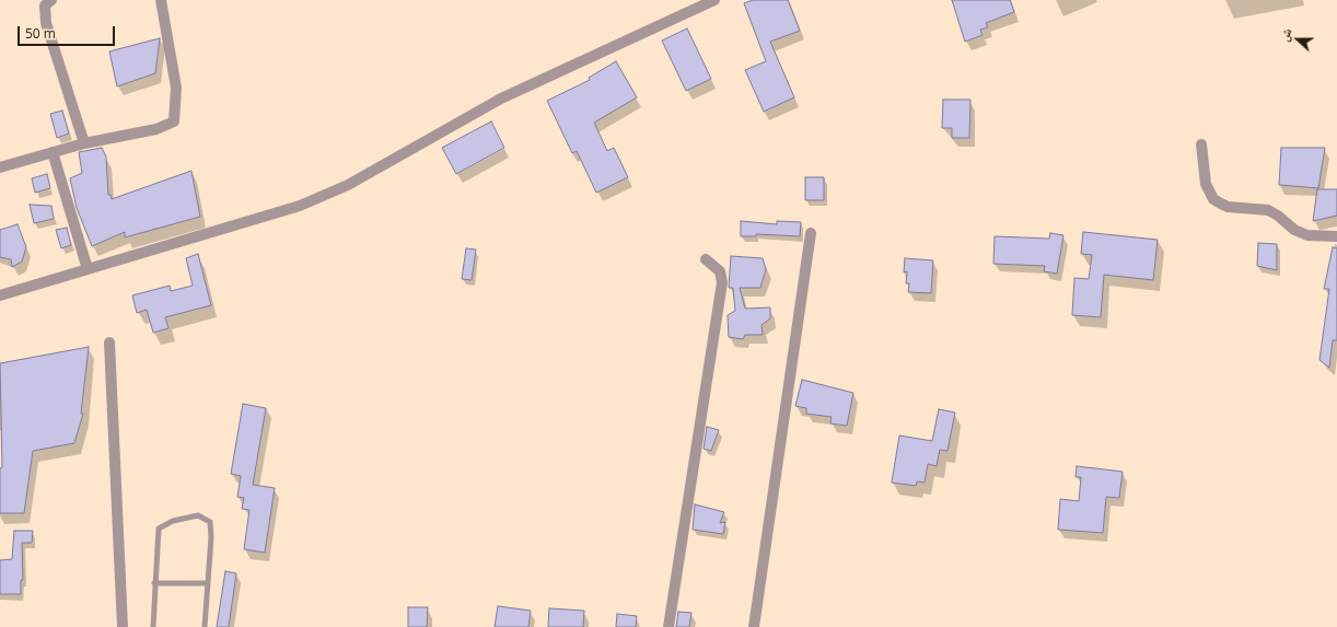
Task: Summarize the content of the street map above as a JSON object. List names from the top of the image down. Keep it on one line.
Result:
{"scale_bar":"50 m","north":"left"}
